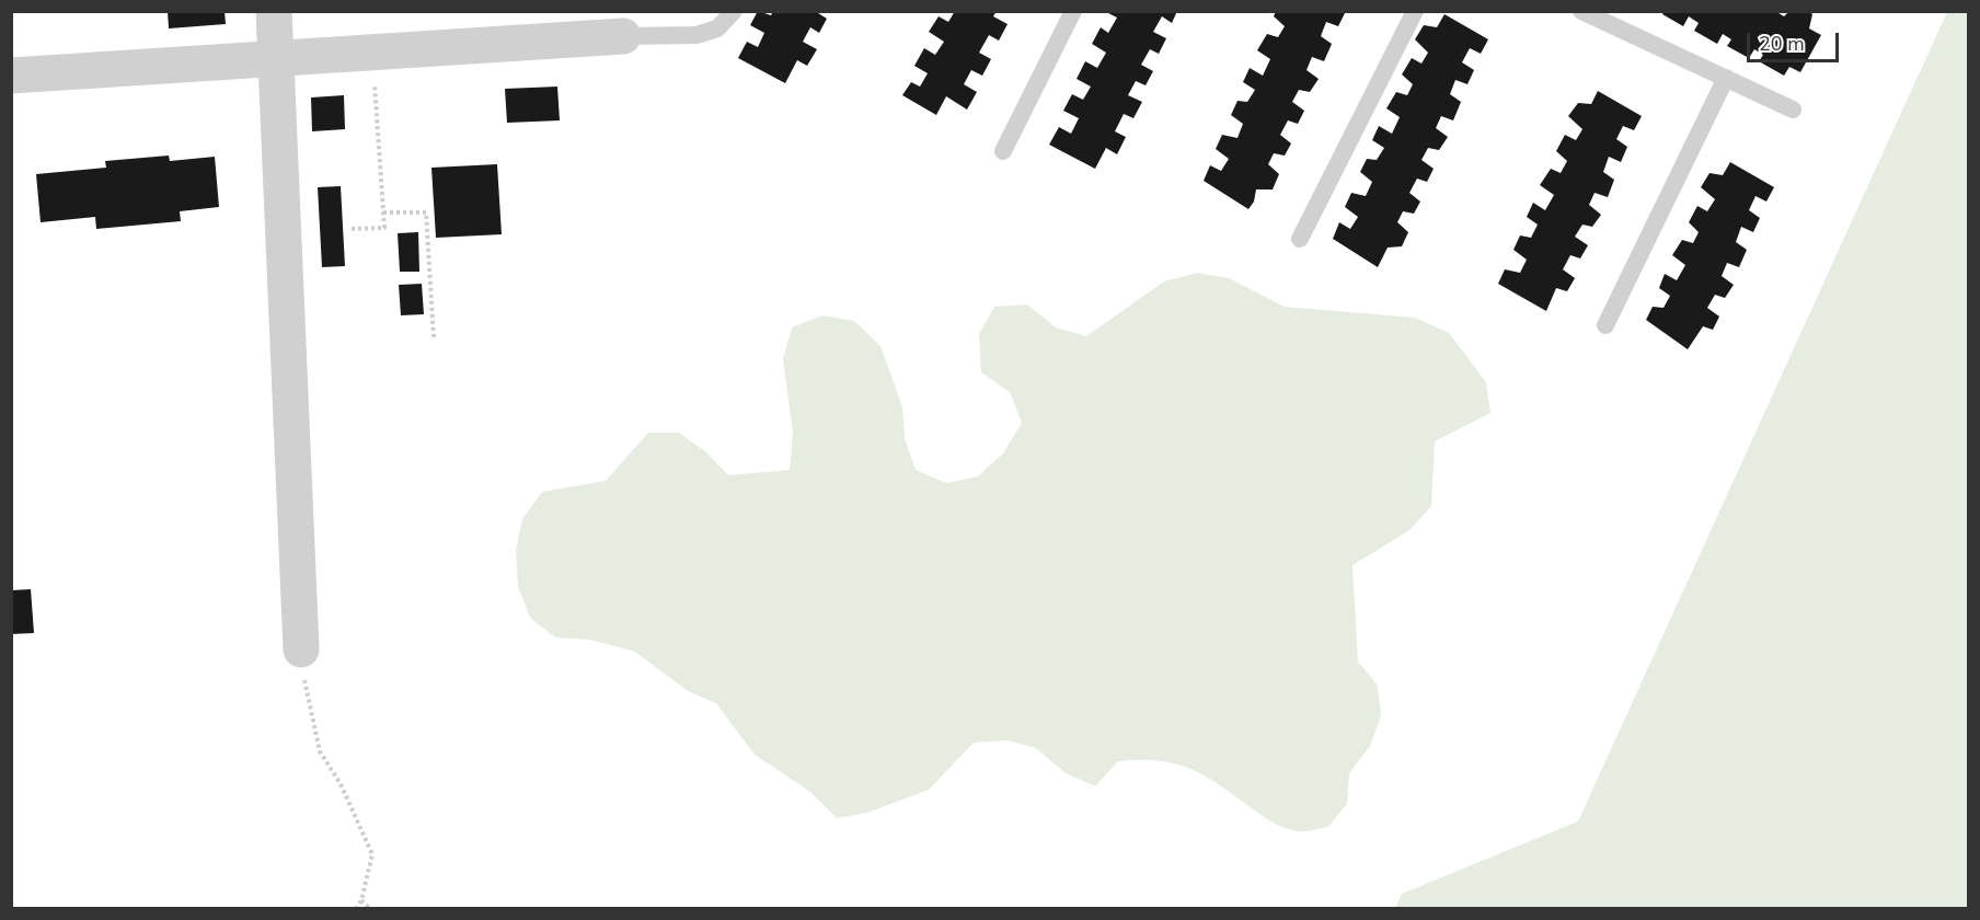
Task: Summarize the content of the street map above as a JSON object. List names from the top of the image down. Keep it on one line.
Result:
{"scale_bar":"20 m"}
